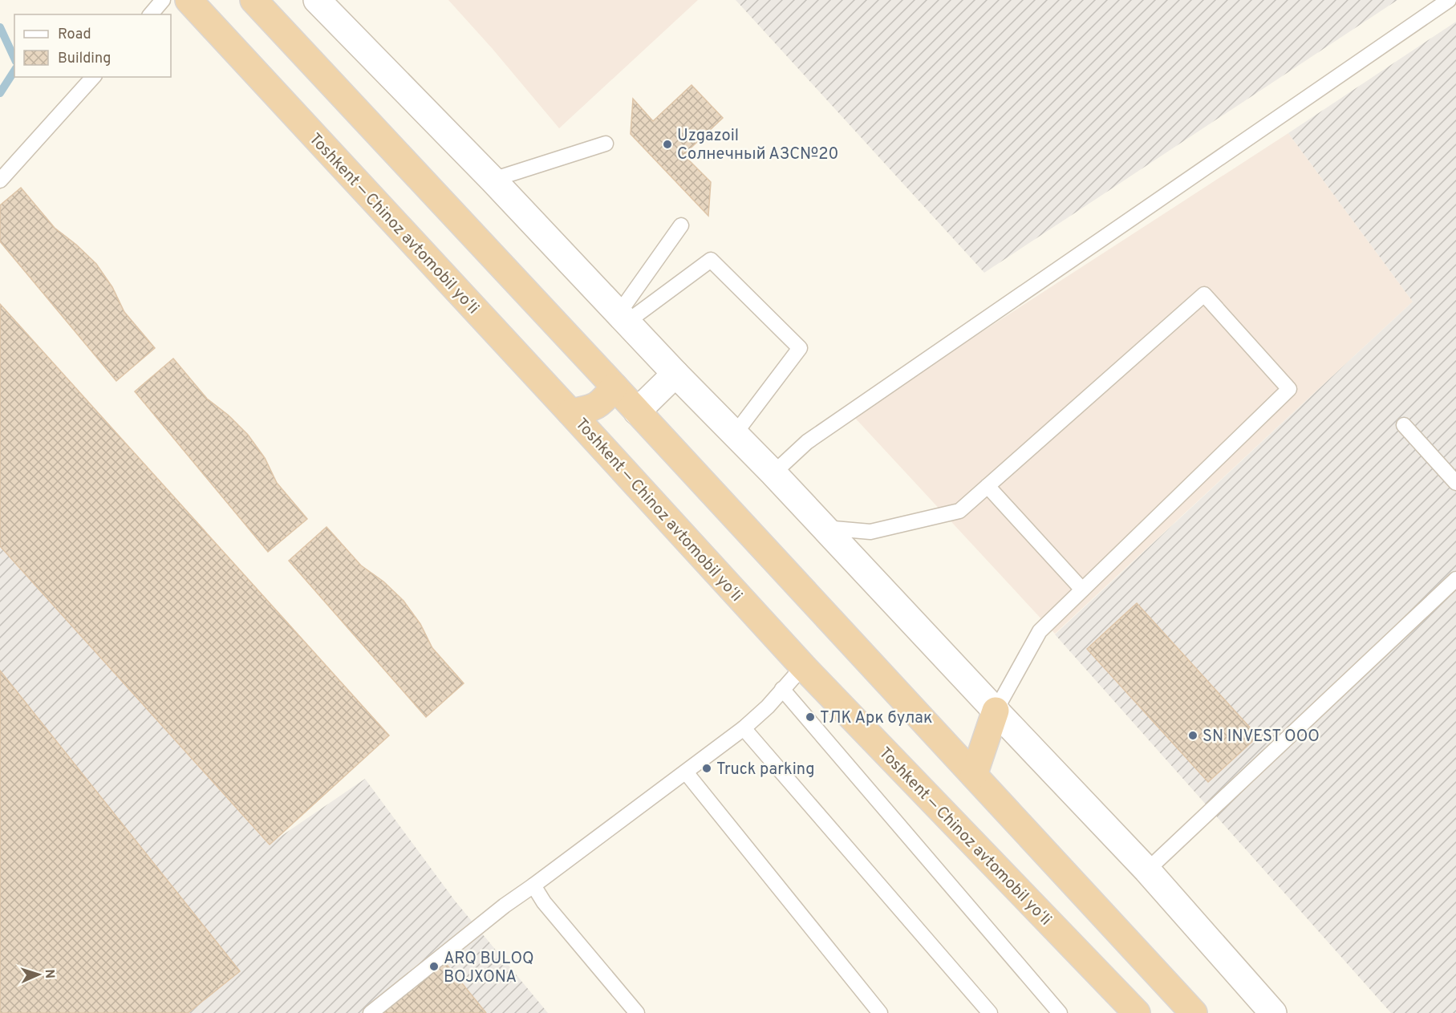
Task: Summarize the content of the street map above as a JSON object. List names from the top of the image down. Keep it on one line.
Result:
{"streets":{"highway":["Toshkent — Chinoz avtomobil yoʻli"]},"places":["Uzgazoil Солнечный АЗС№20","ТЛК Арк булак","SN INVEST ООО","Truck parking","ARQ BULOQ BOJXONA"],"legend":["Road","Building"],"north":"right"}
